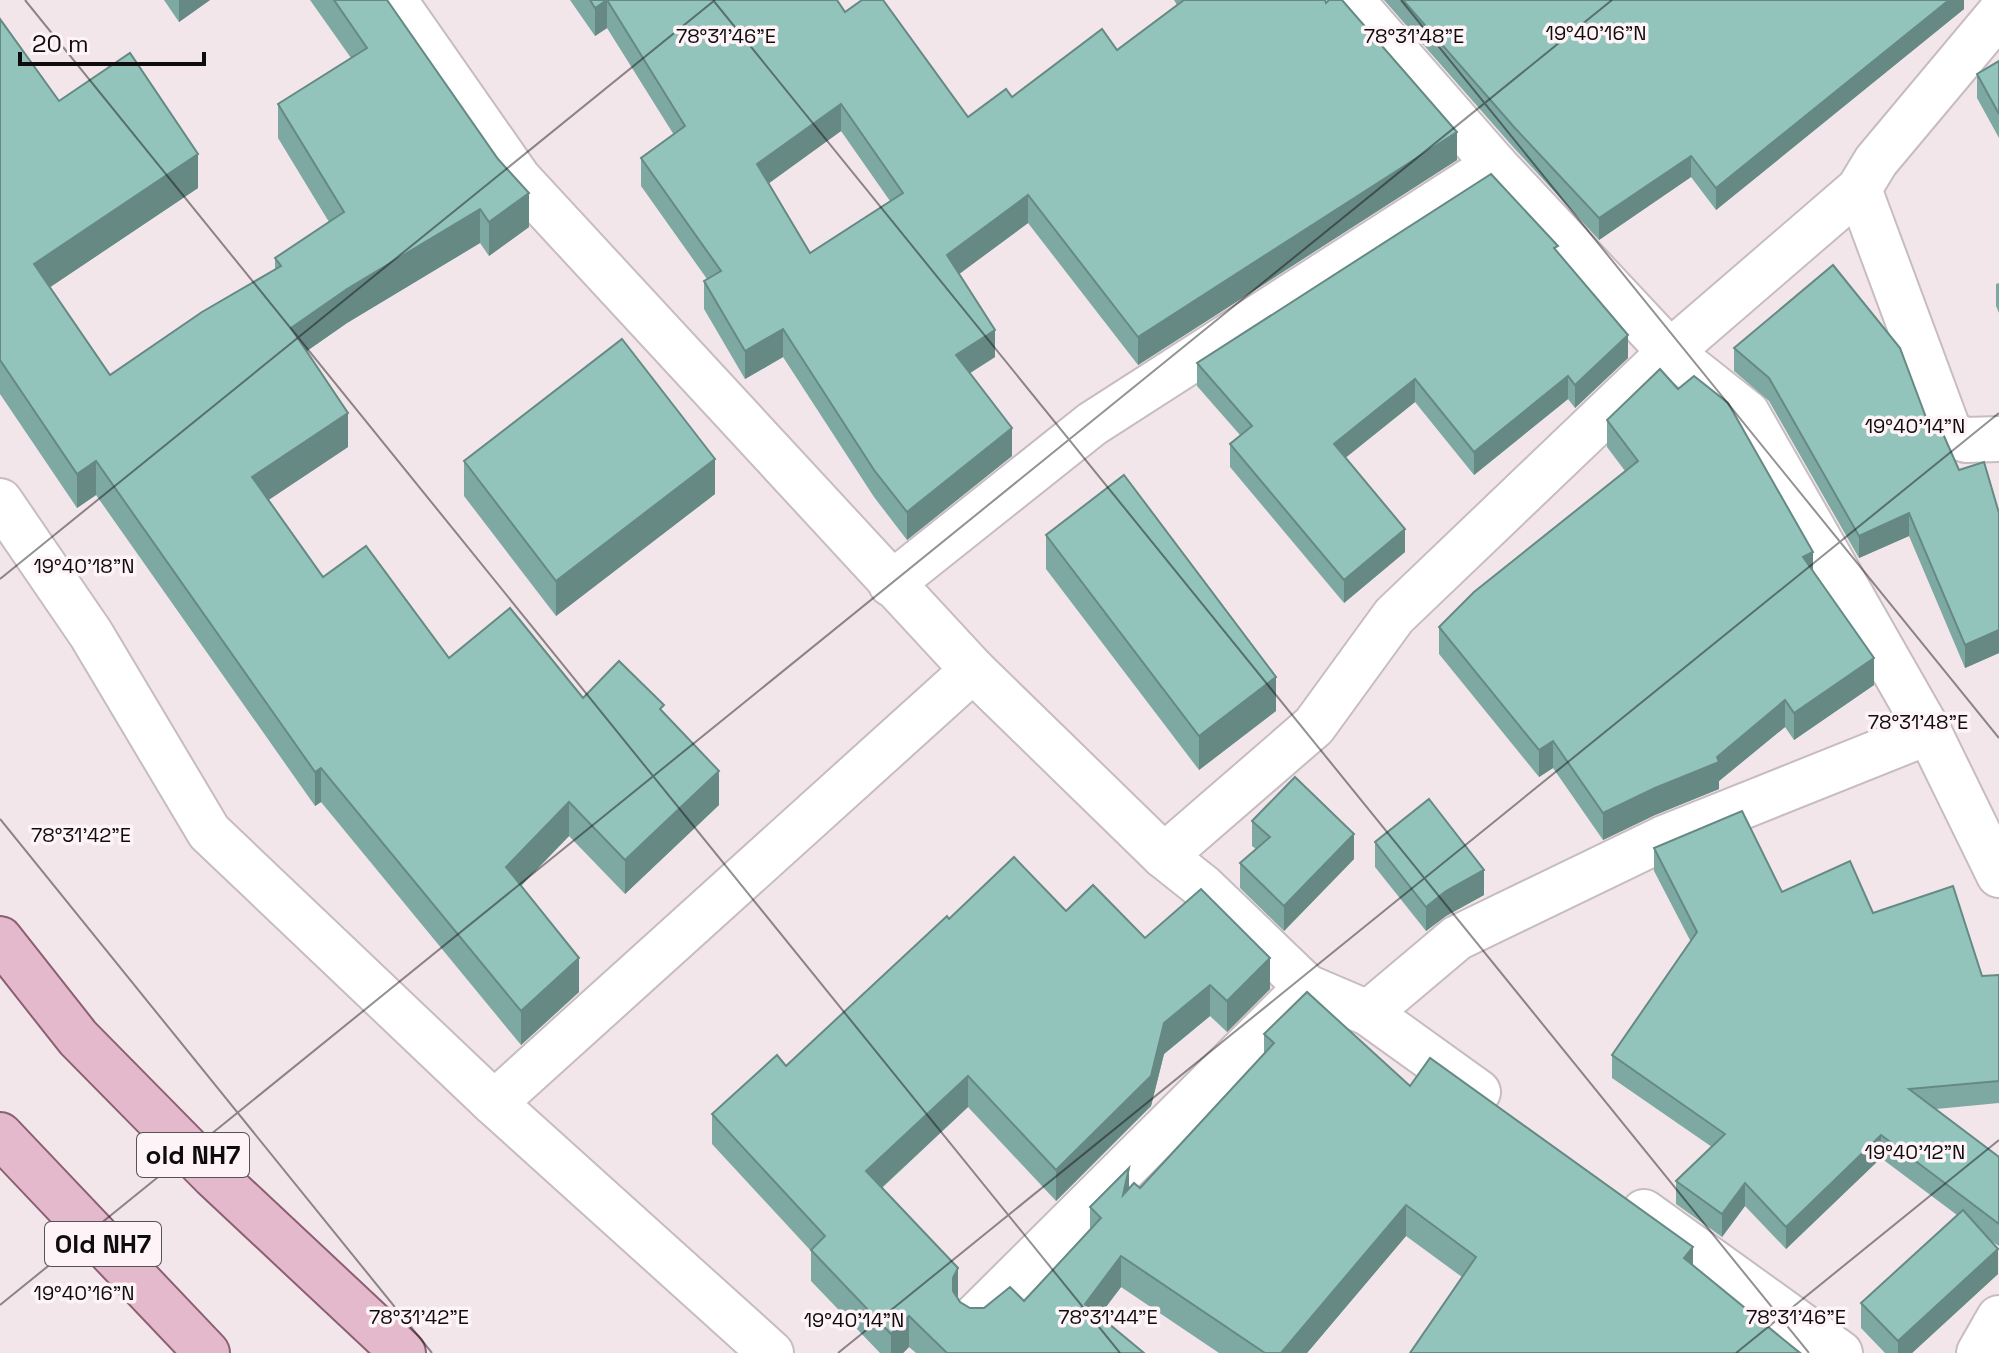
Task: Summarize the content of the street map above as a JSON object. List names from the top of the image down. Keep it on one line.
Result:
{"streets":{"main road":["old NH7","Old NH7"]},"scale_bar":"20 m","coordinates":["19°40'16\"N","78°31'46\"E","78°31'48\"E","19°40'14\"N","19°40'18\"N","78°31'42\"E","19°40'12\"N","78°31'44\"E"]}
